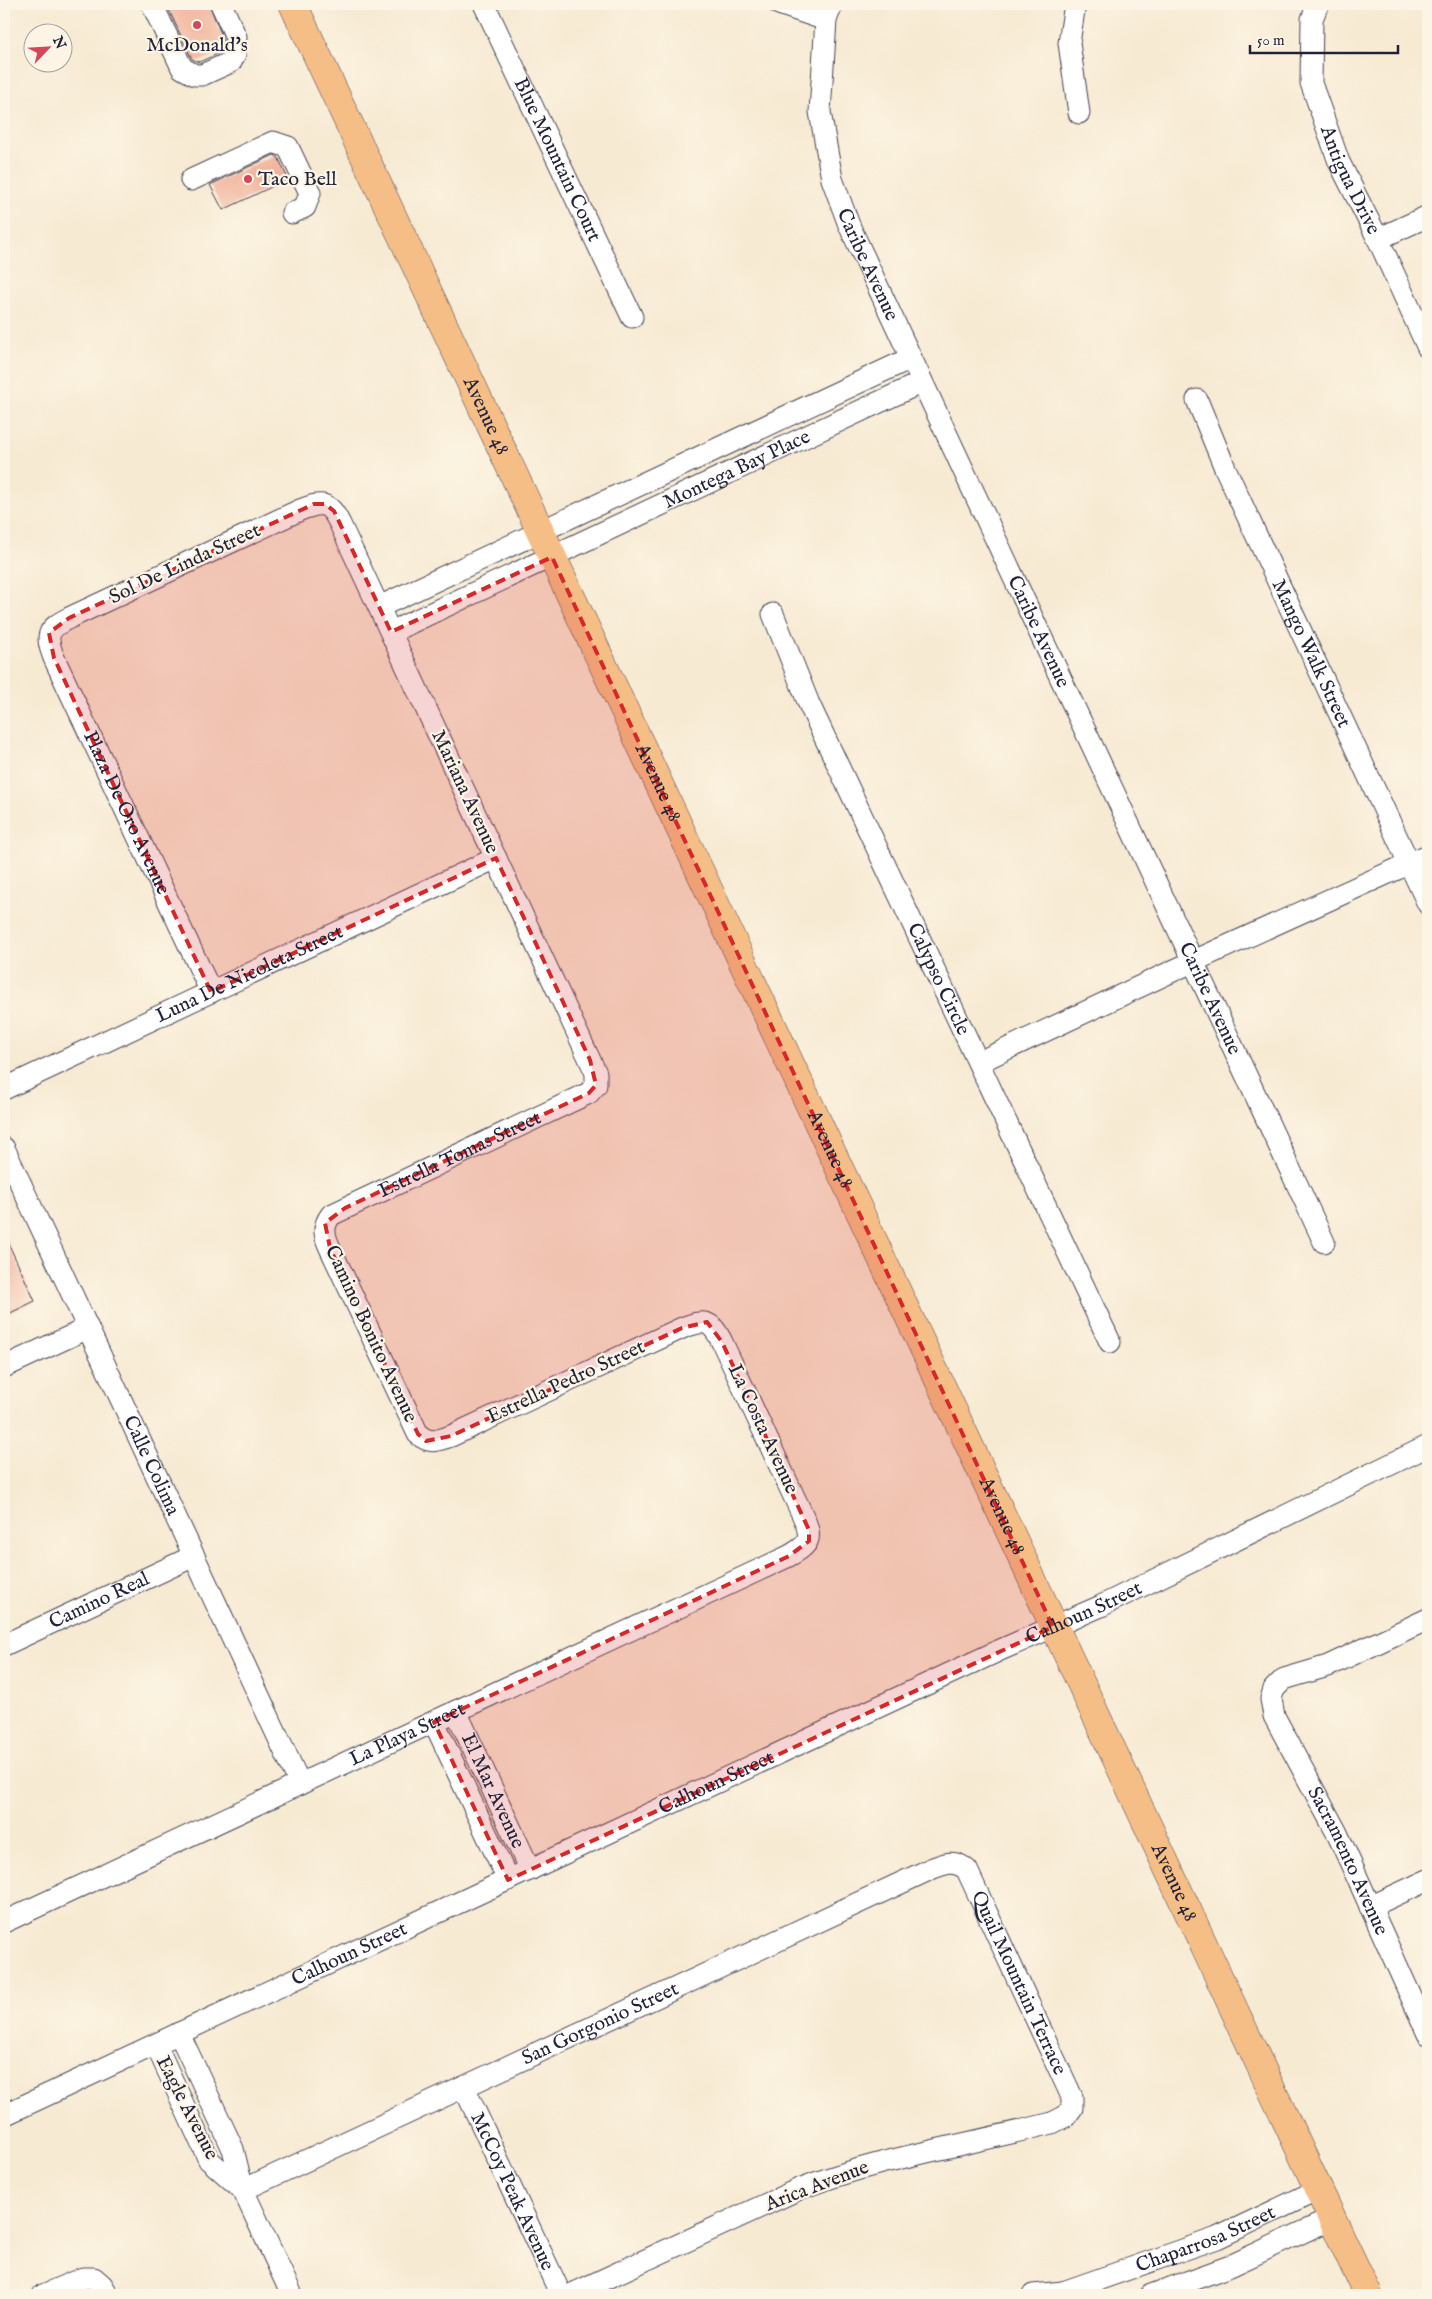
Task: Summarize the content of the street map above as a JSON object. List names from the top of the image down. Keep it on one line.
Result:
{"streets":{"main road":["Avenue 48"],"street":["Blue Mountain Court","Antigua Drive","Caribe Avenue","Montega Bay Place","Sol De Linda Street","Mango Walk Street","Mariana Avenue","Plaza De Oro Avenue","Luna De Nicoleta Street","Calypso Circle","Estrella Tomas Street","Camino Bonito Avenue","Estrella Pedro Street","La Costa Avenue","Calle Colima","Camino Real","Calhoun Street","La Playa Street","El Mar Avenue","Sacramento Avenue","Quail Mountain Terrace","San Gorgonio Street","Eagle Avenue","Arica Avenue","McCoy Peak Avenue","Chaparrosa Street"]},"crossings":[["Caribe Avenue","Montega Bay Place"],["Avenue 48","Montega Bay Place"],["Avenue 48","Calhoun Street"],["Avenue 48","Chaparrosa Street"],["Montega Bay Place","Mariana Avenue"],["Sol De Linda Street","Mariana Avenue"],["Sol De Linda Street","Plaza De Oro Avenue"],["Mariana Avenue","Luna De Nicoleta Street"],["Mariana Avenue","Estrella Tomas Street"],["Plaza De Oro Avenue","Luna De Nicoleta Street"],["Estrella Tomas Street","Camino Bonito Avenue"],["Camino Bonito Avenue","Estrella Pedro Street"],["Estrella Pedro Street","La Costa Avenue"],["La Costa Avenue","La Playa Street"],["Calle Colima","Camino Real"],["Calle Colima","La Playa Street"],["Calhoun Street","El Mar Avenue"],["Calhoun Street","Eagle Avenue"],["La Playa Street","El Mar Avenue"],["Quail Mountain Terrace","San Gorgonio Street"],["Quail Mountain Terrace","Arica Avenue"],["San Gorgonio Street","Eagle Avenue"],["San Gorgonio Street","McCoy Peak Avenue"]],"places":["McDonald's","Taco Bell"],"scale_bar":"50 m","north":"top right"}
